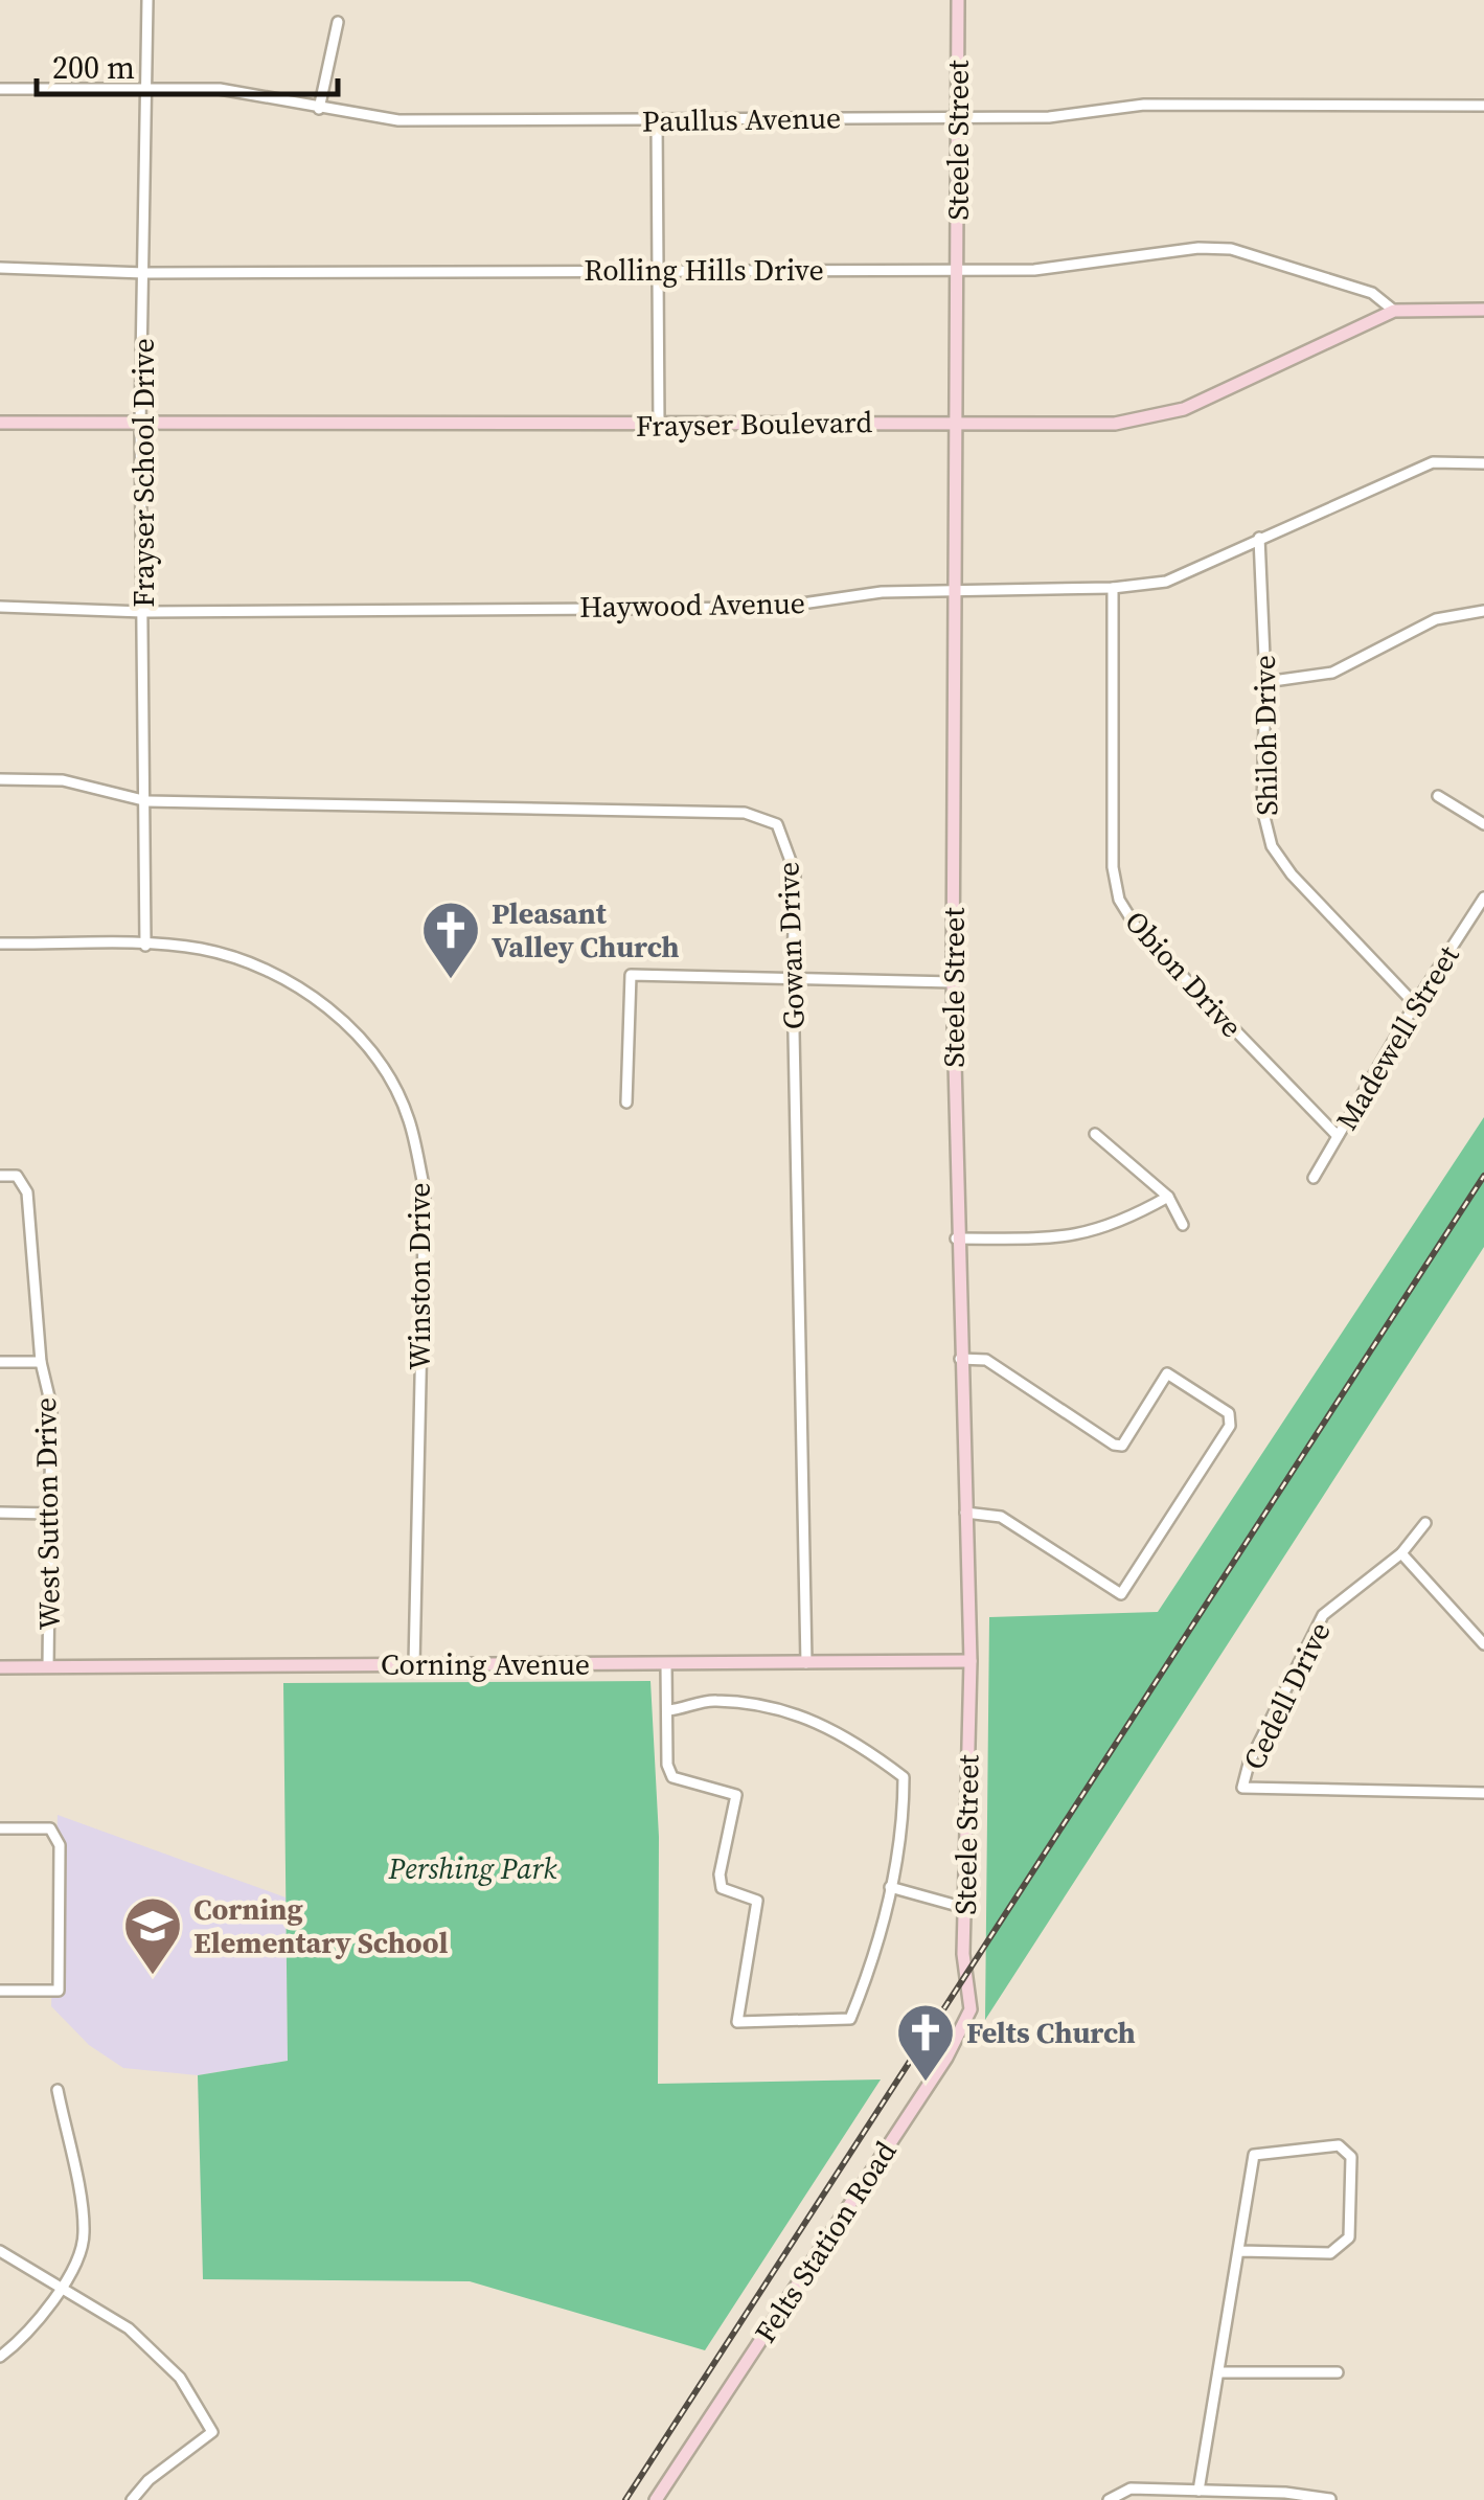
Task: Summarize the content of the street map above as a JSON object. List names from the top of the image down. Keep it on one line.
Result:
{"streets":{"street":["Paullus Avenue","Steele Street","Rolling Hills Drive","Frayser Boulevard","Frayser School Drive","Haywood Avenue","Shiloh Drive","Gowan Drive","Obion Drive","Madewell Street","Winston Drive","West Sutton Drive","Corning Avenue","Cedell Drive","Felts Station Road"]},"crossings":[["Paullus Avenue","Steele Street"],["Paullus Avenue","Frayser School Drive"],["Steele Street","Rolling Hills Drive"],["Steele Street","Frayser Boulevard"],["Steele Street","Haywood Avenue"],["Steele Street","Corning Avenue"],["Steele Street","Felts Station Road"],["Rolling Hills Drive","Frayser Boulevard"],["Rolling Hills Drive","Frayser School Drive"],["Frayser Boulevard","Frayser School Drive"],["Frayser School Drive","Haywood Avenue"],["Frayser School Drive","Gowan Drive"],["Frayser School Drive","Winston Drive"],["Haywood Avenue","Shiloh Drive"],["Haywood Avenue","Obion Drive"],["Shiloh Drive","Madewell Street"],["Gowan Drive","Corning Avenue"],["Obion Drive","Madewell Street"],["Winston Drive","Corning Avenue"],["West Sutton Drive","Corning Avenue"]],"parks":["Pershing Park"],"places":{"church":["Pleasant Valley Church","Felts Church"],"school or university":["Corning Elementary School"]},"scale_bar":"200 m"}
